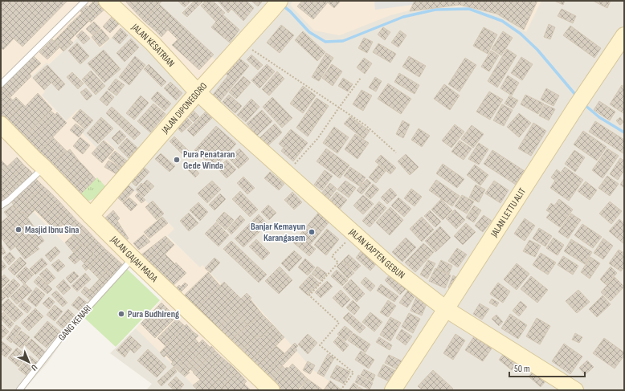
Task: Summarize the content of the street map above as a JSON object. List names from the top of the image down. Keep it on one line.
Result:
{"streets":{"street":["JALAN KESATRIAN","JALAN DIPONEGORO","JALAN LETTU ALIT","JALAN KAPTEN GEBUN","JALAN GAJAH MADA"],"lane":["GANG KENARI"]},"crossings":[["JALAN KESATRIAN","JALAN DIPONEGORO"],["JALAN KESATRIAN","JALAN KAPTEN GEBUN"],["JALAN DIPONEGORO","JALAN KAPTEN GEBUN"],["JALAN DIPONEGORO","JALAN GAJAH MADA"],["JALAN LETTU ALIT","JALAN KAPTEN GEBUN"],["JALAN GAJAH MADA","GANG KENARI"]],"places":["Pura Penataran Gede Winda","Masjid Ibnu Sina","Banjar Kemayun Karangasem","Pura Budhireng"],"scale_bar":"50 m","north":"bottom right"}
